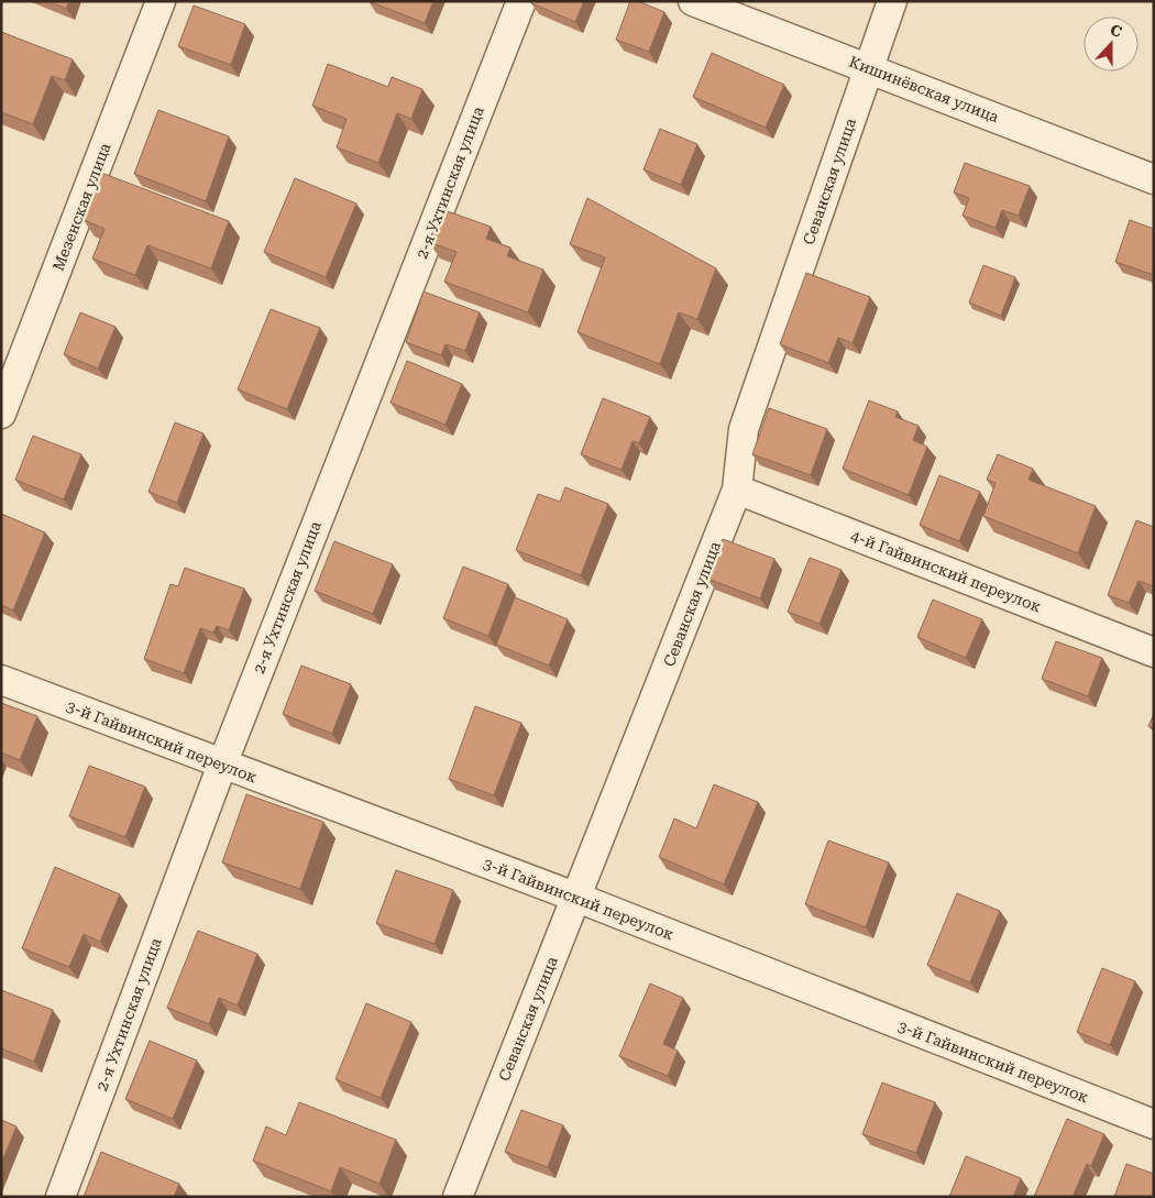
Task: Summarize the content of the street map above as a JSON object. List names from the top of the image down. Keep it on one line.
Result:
{"streets":{"street":["Кишинёвская улица","Севанская улица","2-я Ухтинская улица","Мезенская улица","4-й Гайвинский переулок","3-й Гайвинский переулок"]},"crossings":[["Кишинёвская улица","Севанская улица"],["Севанская улица","4-й Гайвинский переулок"],["Севанская улица","3-й Гайвинский переулок"],["2-я Ухтинская улица","3-й Гайвинский переулок"]],"north":"top"}
